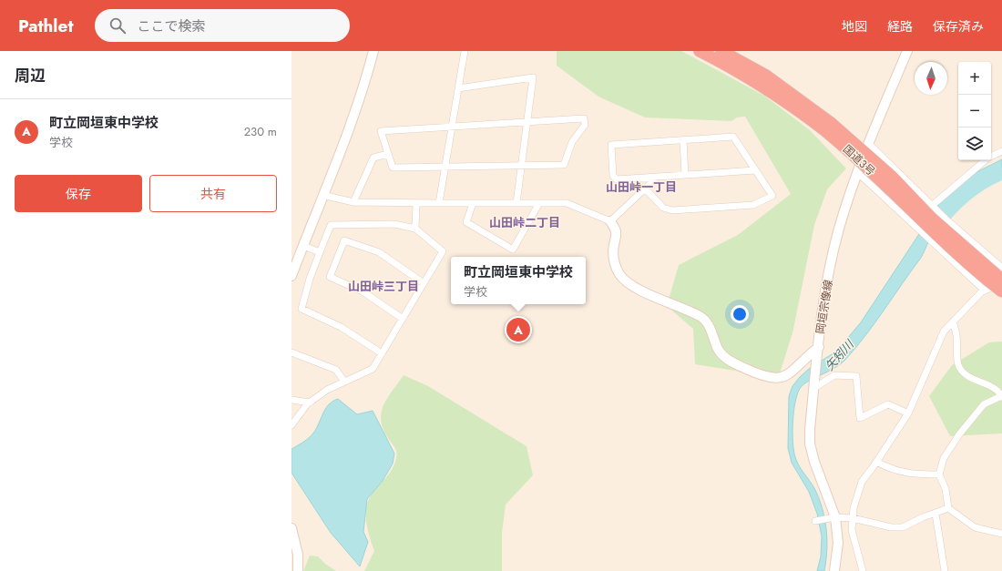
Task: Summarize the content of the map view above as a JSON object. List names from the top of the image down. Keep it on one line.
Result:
{"streets":{"highway":["国道3号"],"street":["岡垣宗像線"]},"districts":["山田峠一丁目","山田峠二丁目","山田峠三丁目"],"water":["矢矧川"],"north":"bottom","page":{"header":"Pathlet","search":"ここで検索","nav":["地図","経路","保存済み"],"heading":"周辺","map_buttons":["+","−"],"list":[{"mark":"A","name":"町立岡垣東中学校","note":"学校","value":"230 m"}],"buttons":["保存","共有"],"popup":["町立岡垣東中学校","学校"],"pins":"A"}}
